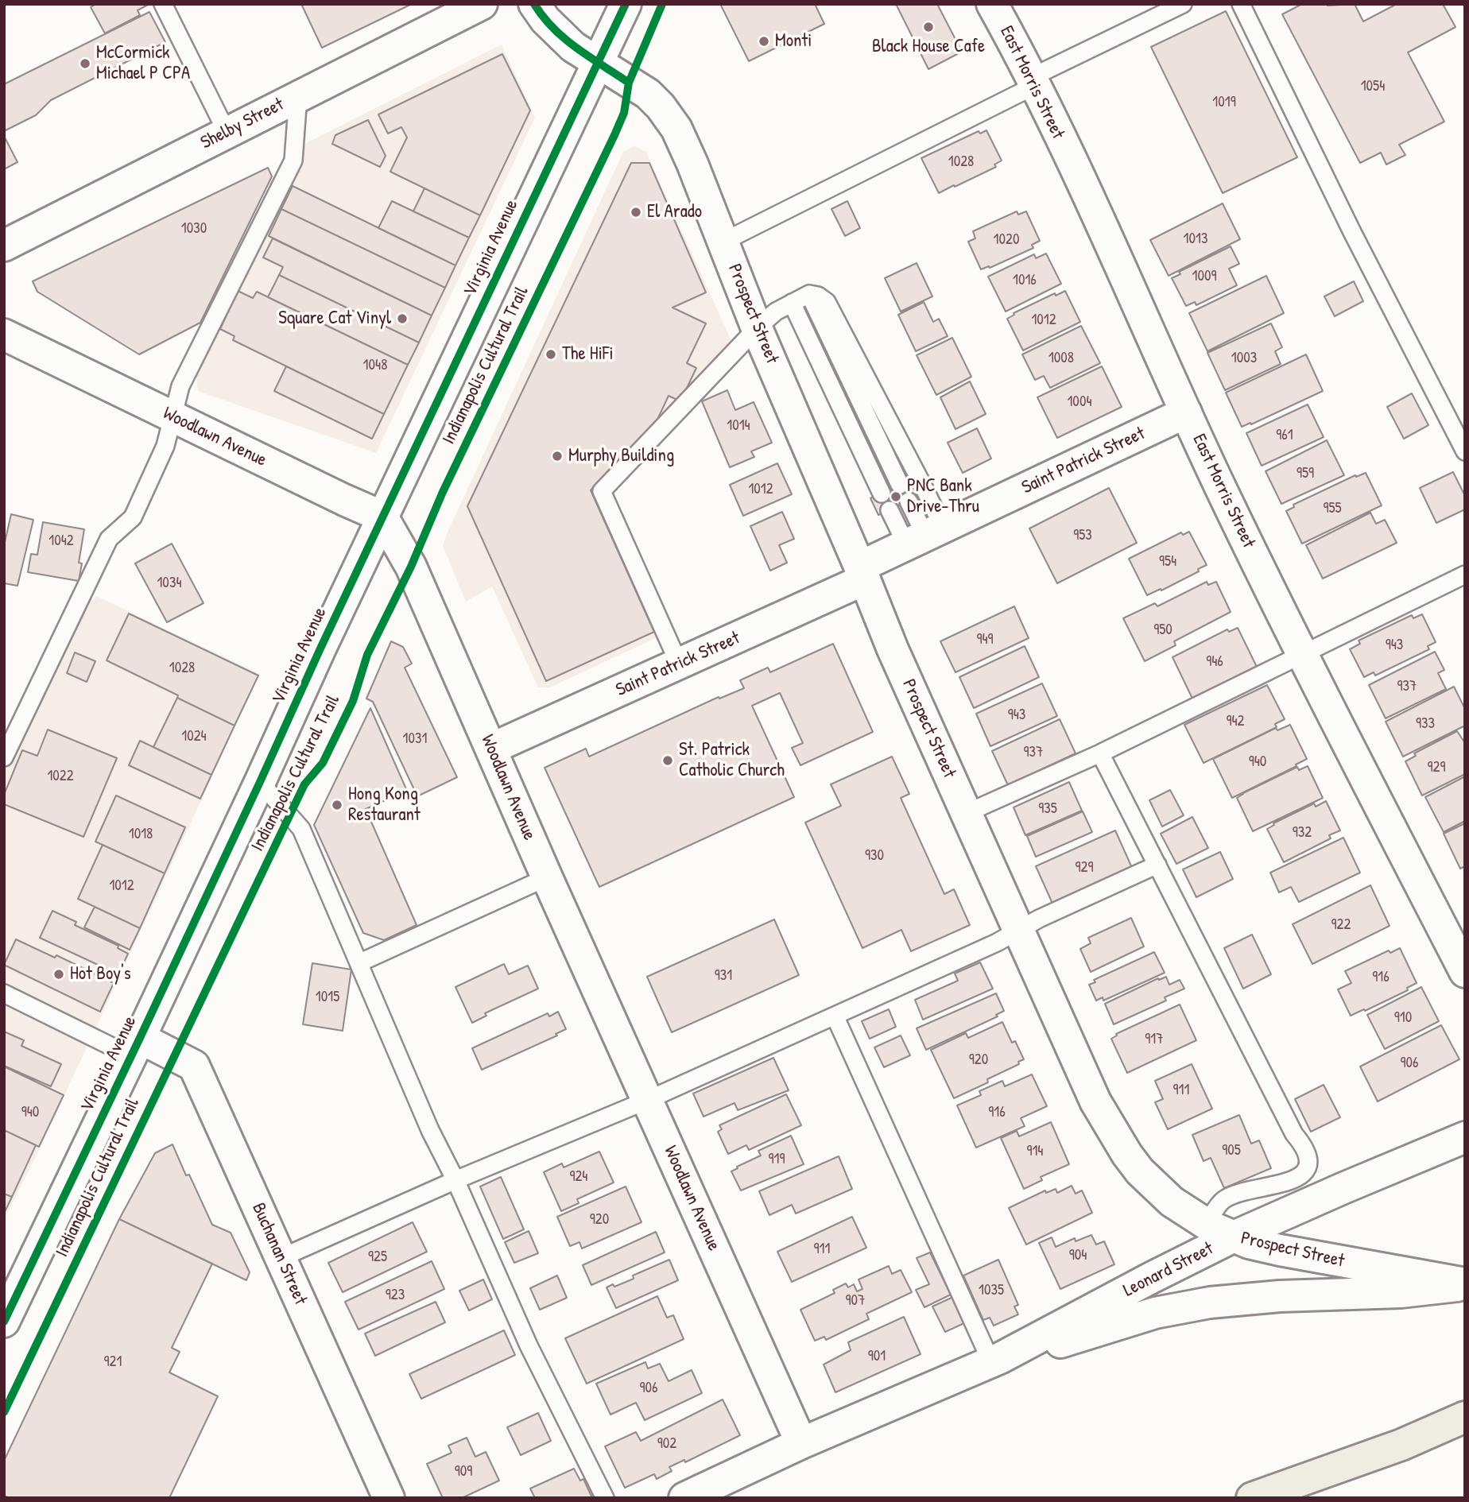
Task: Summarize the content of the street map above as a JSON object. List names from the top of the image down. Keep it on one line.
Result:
{"streets":{"street":["East Morris Street","Shelby Street","Virginia Avenue","Prospect Street","Woodlawn Avenue","Saint Patrick Street","Buchanan Street","Leonard Street"],"cycle path":["Indianapolis Cultural Trail"]},"crossings":[["East Morris Street","Saint Patrick Street"],["Virginia Avenue","Prospect Street"],["Virginia Avenue","Woodlawn Avenue"],["Virginia Avenue","Buchanan Street"],["Prospect Street","Saint Patrick Street"],["Prospect Street","Leonard Street"],["Woodlawn Avenue","Saint Patrick Street"],["Woodlawn Avenue","Leonard Street"]],"places":["Black House Cafe","Monti","McCormick Michael P CPA","El Arado","Square Cat Vinyl","The HiFi","Murphy Building","PNC Bank Drive-Thru","St. Patrick Catholic Church","Hong Kong Restaurant","Hot Boy's"],"house_numbers":["1054","1019","1028","1030","1013","1020","1009","1016","1012","1008","1003","1048","1004","1014","961","959","1012","955","953","1042","954","1034","950","949","943","946","1028","937","943","942","933","1024","1031","937","940","929","1022","935","932","1018","930","929","1012","922","931","916","1015","910","917","920","906","911","940","916","905","914","919","924","920","911","904","925","1035","923","907","901","921","906","902","909"]}
